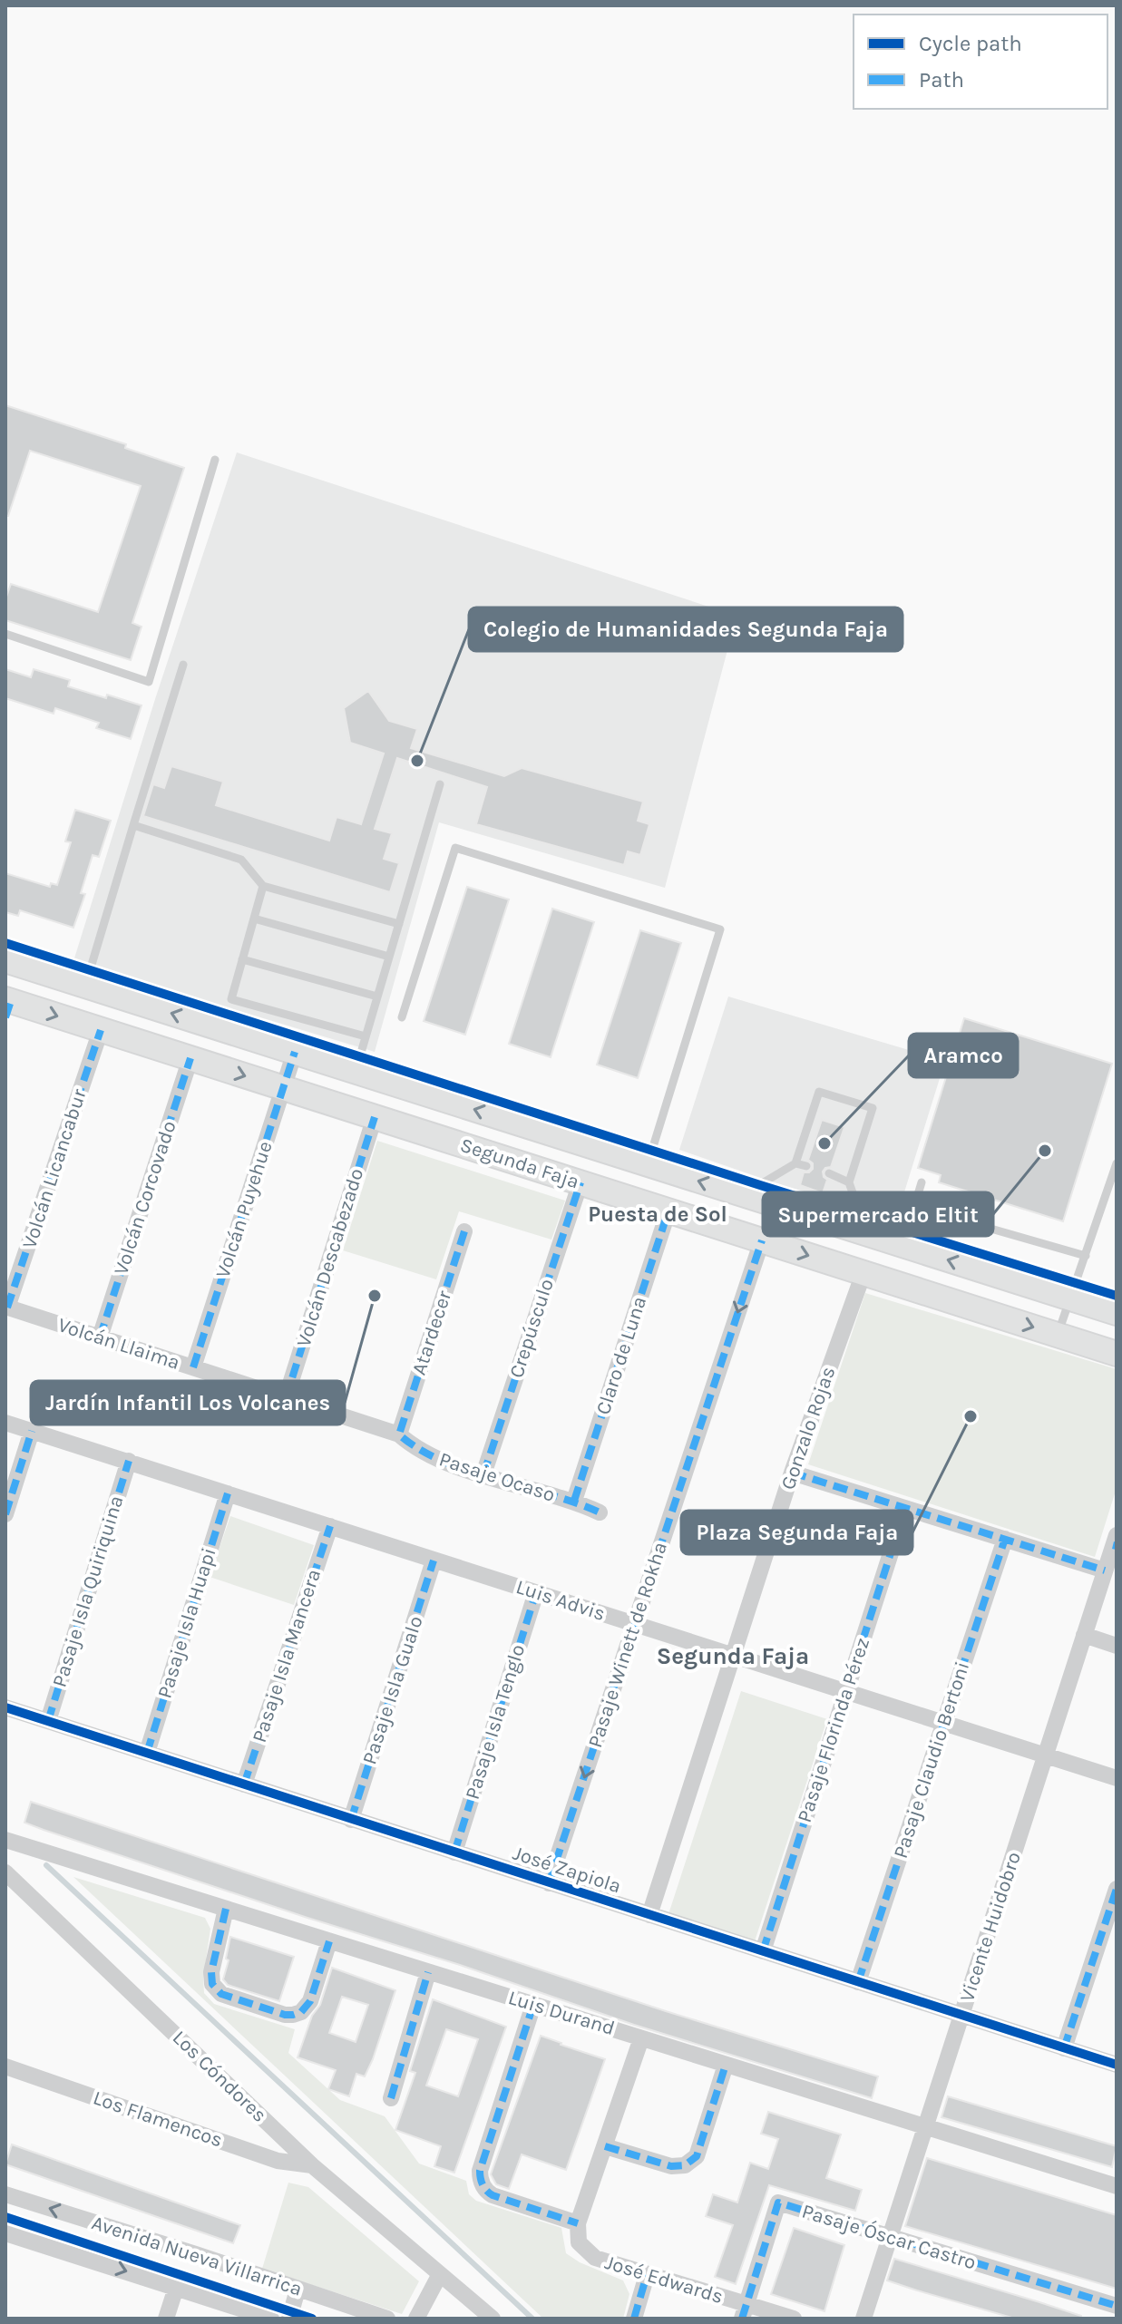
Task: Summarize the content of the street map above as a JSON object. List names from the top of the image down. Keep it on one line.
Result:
{"streets":{"main road":["Segunda Faja"],"street":["Volcán Licancabur","Volcán Corcovado","Volcán Puyehue","Volcán Descabezado","Crepúsculo","Atardecer","Volcán Llaima","Claro de Luna","Gonzalo Rojas","Pasaje Ocaso","Pasaje Isla Quiriquina","Luis Advis","Pasaje Isla Huapi","Pasaje Winett de Rokha","Pasaje Isla Mancera","Pasaje Isla Gualo","Pasaje Isla Tenglo","Pasaje Florinda Pérez","Pasaje Claudio Bertoni","José Zapiola","Vicente Huidobro","Luis Durand","Los Cóndores","Los Flamencos","Pasaje Óscar Castro","Avenida Nueva Villarrica","José Edwards"]},"crossings":[["Segunda Faja","Volcán Licancabur"],["Segunda Faja","Volcán Corcovado"],["Segunda Faja","Volcán Puyehue"],["Segunda Faja","Volcán Descabezado"],["Segunda Faja","Crepúsculo"],["Segunda Faja","Claro de Luna"],["Segunda Faja","Gonzalo Rojas"],["Segunda Faja","Pasaje Winett de Rokha"],["Volcán Licancabur","Volcán Llaima"],["Volcán Corcovado","Volcán Llaima"],["Volcán Puyehue","Volcán Llaima"],["Volcán Descabezado","Volcán Llaima"],["Crepúsculo","Pasaje Ocaso"],["Atardecer","Volcán Llaima"],["Atardecer","Pasaje Ocaso"],["Volcán Llaima","Pasaje Ocaso"],["Claro de Luna","Pasaje Ocaso"],["Gonzalo Rojas","Luis Advis"],["Gonzalo Rojas","José Zapiola"],["Pasaje Isla Quiriquina","Luis Advis"],["Pasaje Isla Quiriquina","José Zapiola"],["Luis Advis","Pasaje Isla Huapi"],["Luis Advis","Pasaje Winett de Rokha"],["Luis Advis","Pasaje Isla Mancera"],["Luis Advis","Pasaje Isla Gualo"],["Luis Advis","Pasaje Isla Tenglo"],["Luis Advis","Pasaje Florinda Pérez"],["Luis Advis","Pasaje Claudio Bertoni"],["Luis Advis","Vicente Huidobro"],["Pasaje Isla Huapi","José Zapiola"],["Pasaje Winett de Rokha","José Zapiola"],["Pasaje Isla Mancera","José Zapiola"],["Pasaje Isla Gualo","José Zapiola"],["Pasaje Isla Tenglo","José Zapiola"],["Pasaje Florinda Pérez","José Zapiola"],["Pasaje Claudio Bertoni","José Zapiola"],["José Zapiola","Vicente Huidobro"],["Vicente Huidobro","Luis Durand"],["Vicente Huidobro","Pasaje Óscar Castro"],["Los Cóndores","Los Flamencos"],["Pasaje Óscar Castro","José Edwards"]],"one_way":["Pasaje Winett de Rokha"],"districts":["Puesta de Sol","Segunda Faja"],"places":["Colegio de Humanidades Segunda Faja","Aramco","Supermercado Eltit","Jardín Infantil Los Volcanes","Plaza Segunda Faja"],"legend":["Cycle path","Path"]}
